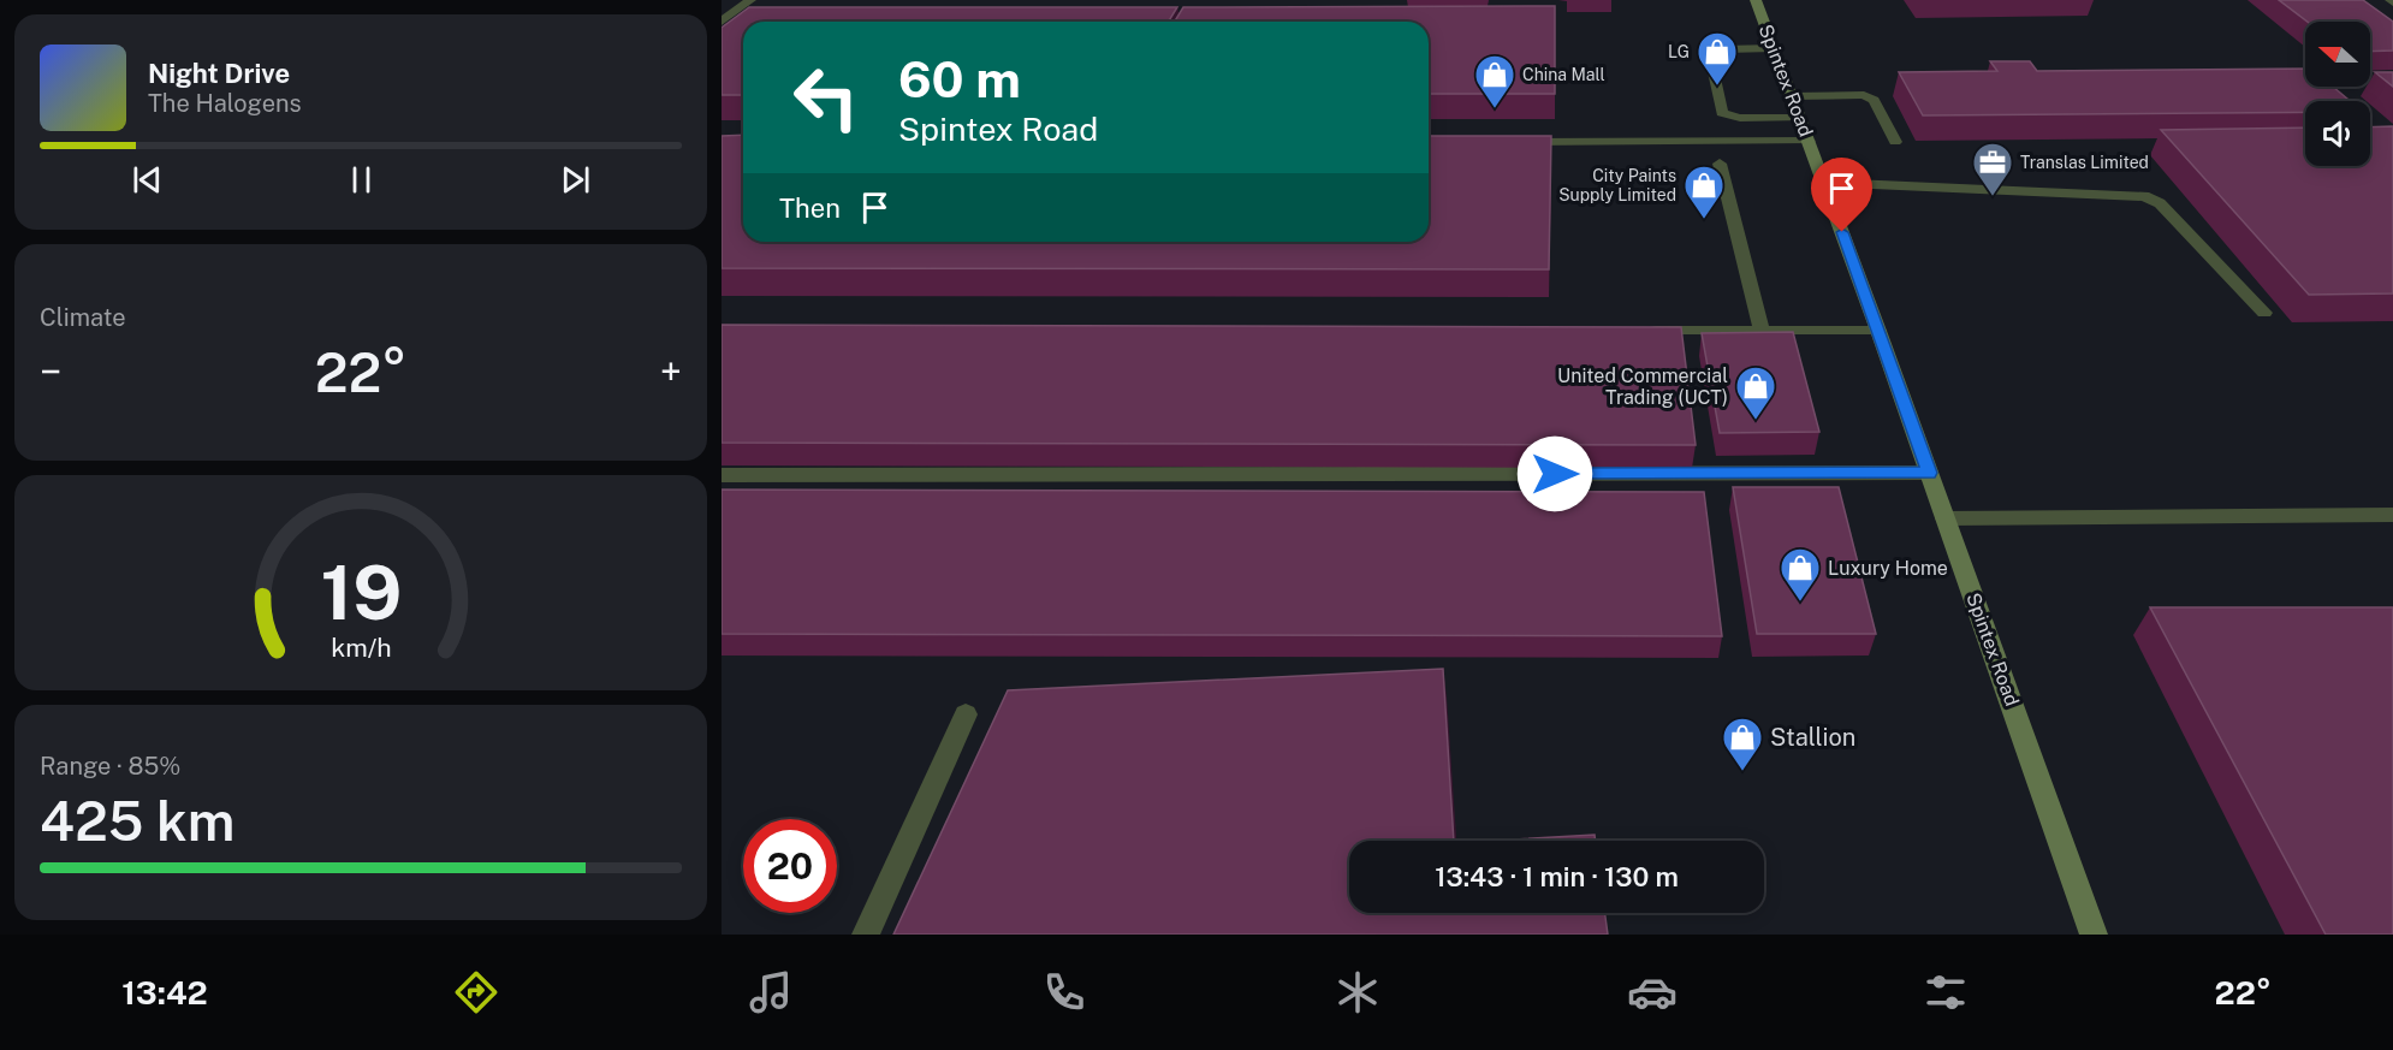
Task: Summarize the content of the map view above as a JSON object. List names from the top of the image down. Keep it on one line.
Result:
{"streets":{"main road":["Spintex Road"]},"places":{"shop":["LG","China Mall","City Paints Supply Limited","United Commercial Trading (UCT)","Luxury Home","Stallion"],"office":["Translas Limited"]},"north":"left","page":{"turn":["60 m","Spintex Road"],"song":["Night Drive","The Halogens"],"then":"Then","tile":["Climate",["Range · 85%","425 km"]],"heat":["−","22°","+"],"limit":"20","trip":"13:43 · 1 min · 130 m","tabs":["13:42","22°"],"gauge":["19","km/h"]}}
